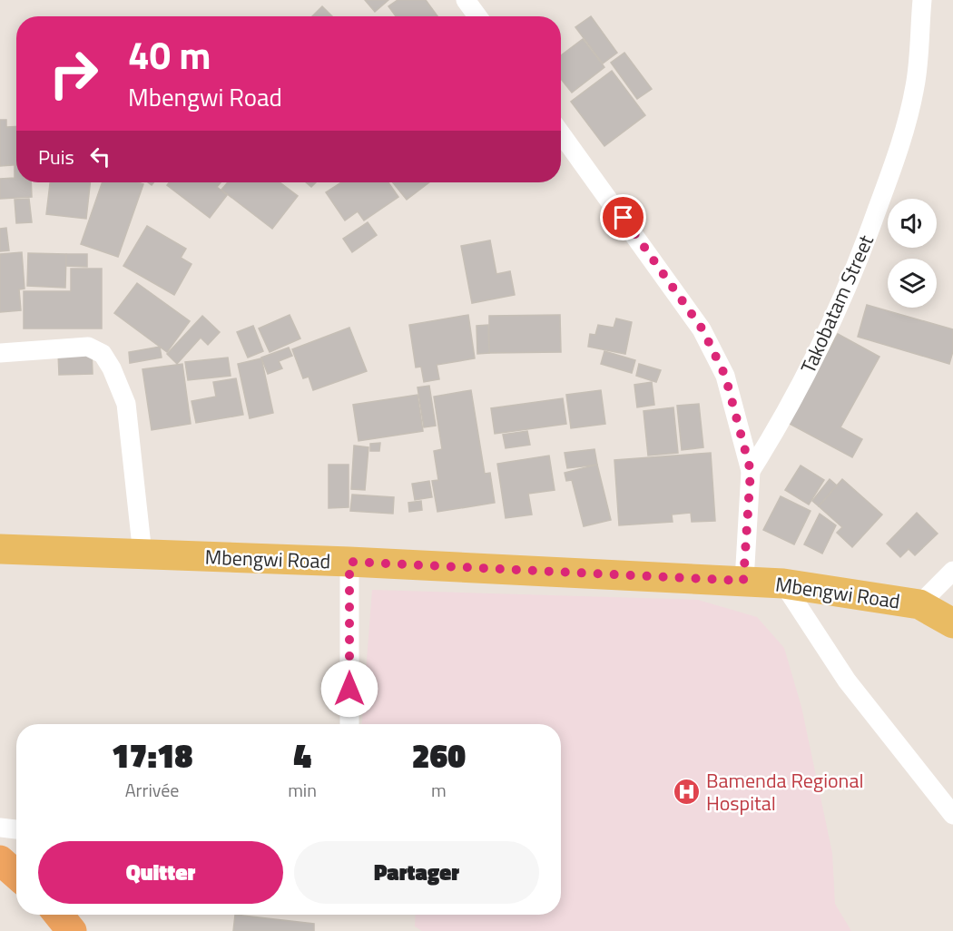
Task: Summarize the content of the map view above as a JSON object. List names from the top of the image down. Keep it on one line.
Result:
{"streets":{"main road":["Mbengwi Road"],"street":["Takobatam Street"]},"places":{"hospital":["Bamenda Regional Hospital"]},"page":{"turn":["40 m","Mbengwi Road"],"then":"Puis","eta":["17:18","Arrivée","4","min","260","m"],"buttons":["Quitter","Partager"]}}
